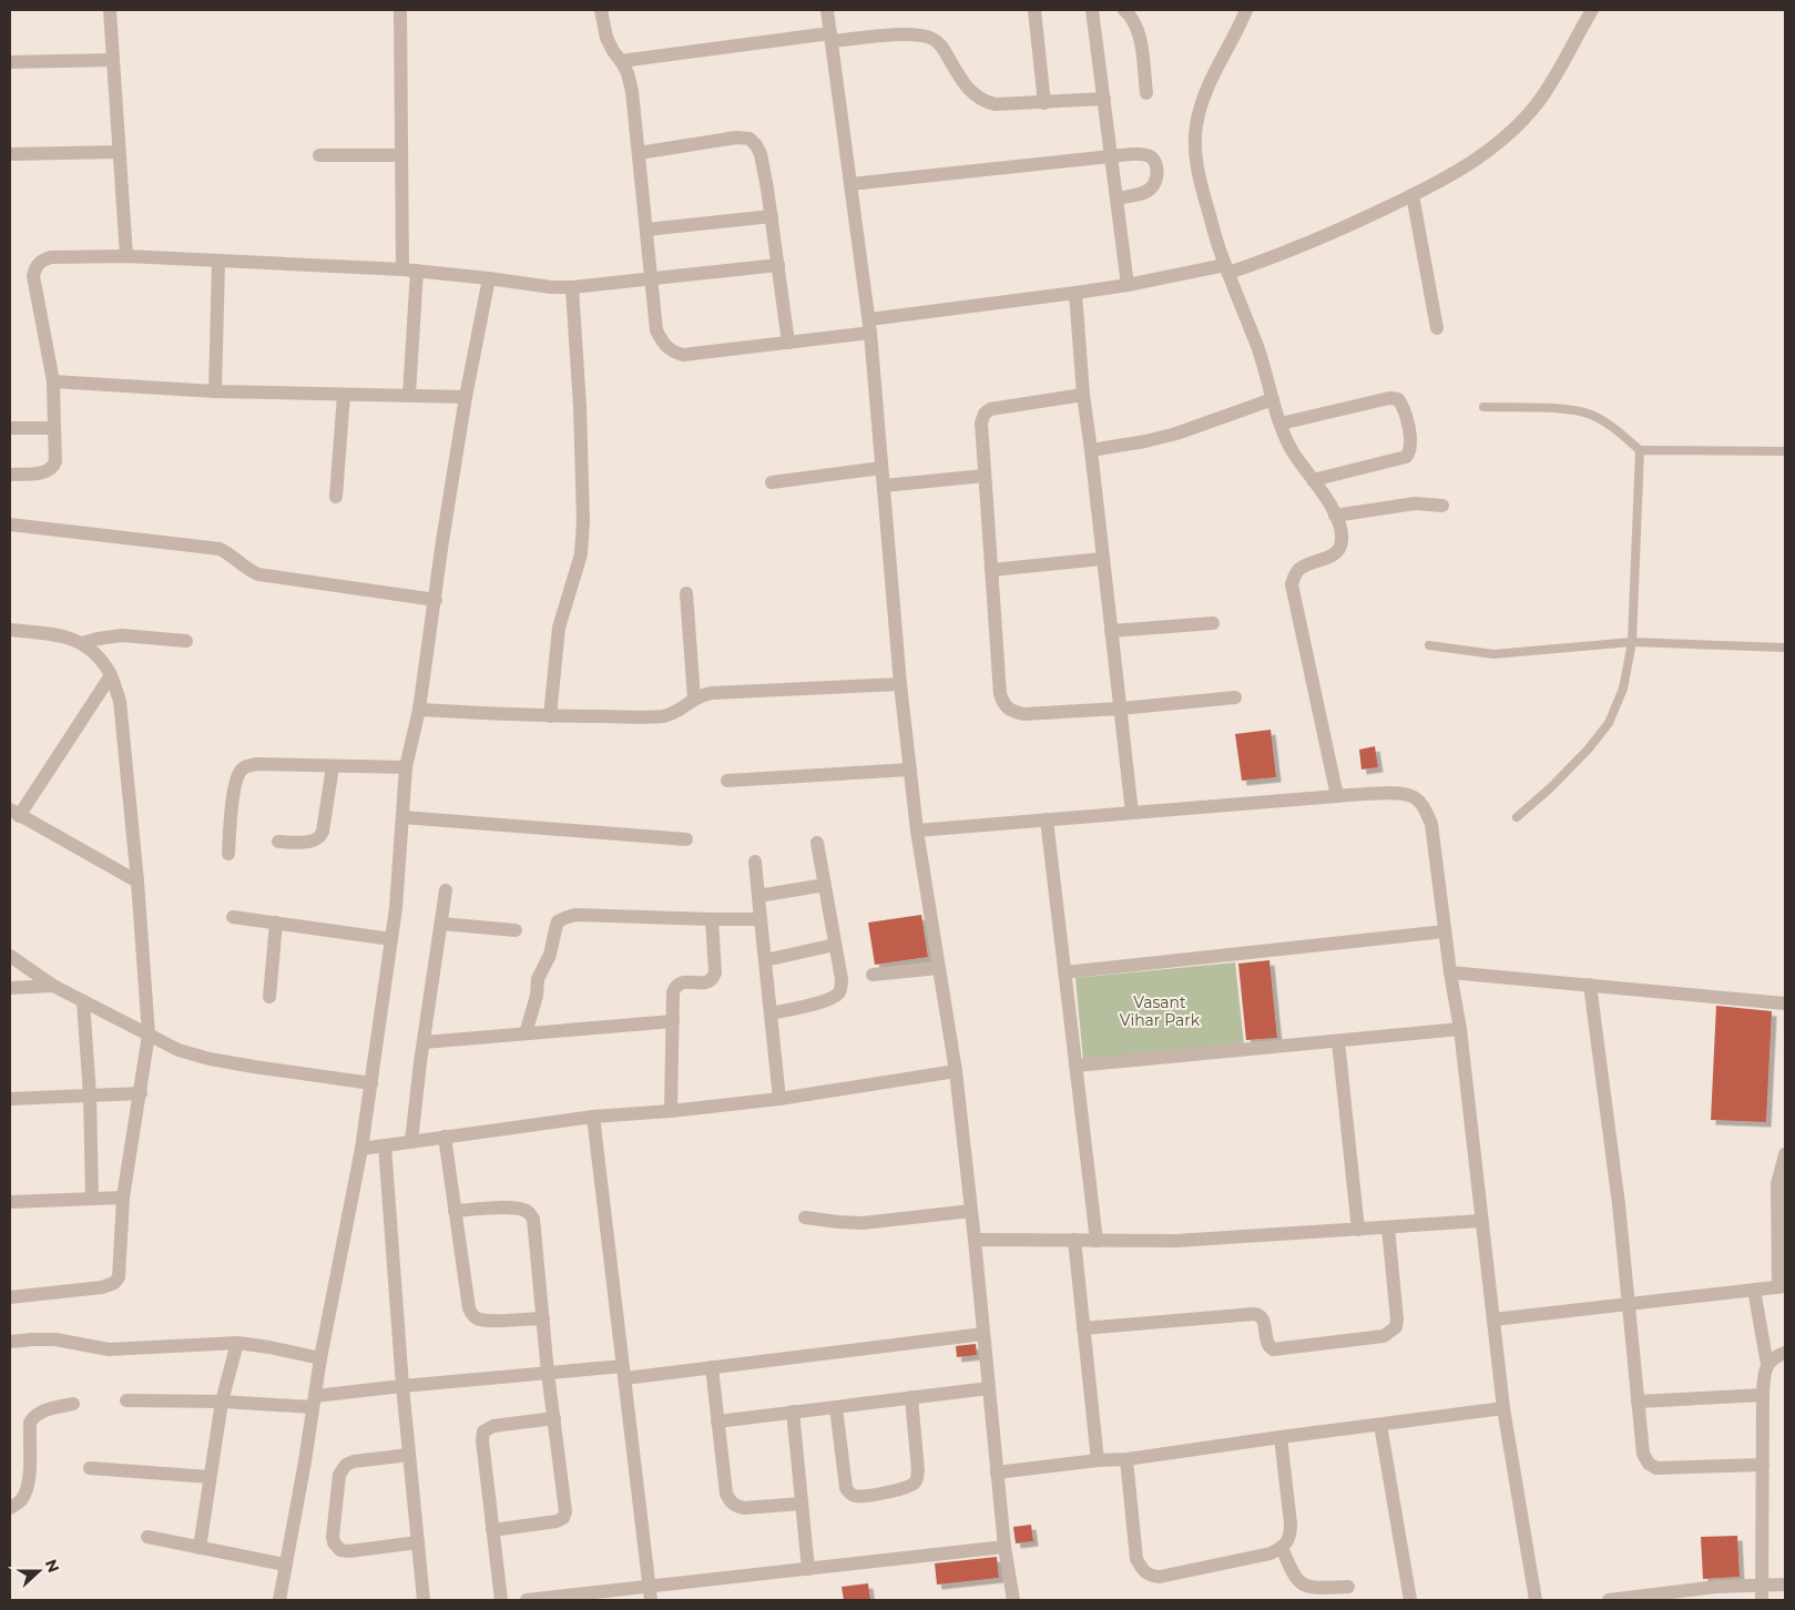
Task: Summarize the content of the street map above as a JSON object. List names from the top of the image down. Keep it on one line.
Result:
{"parks":["Vasant Vihar Park"],"north":"right"}
